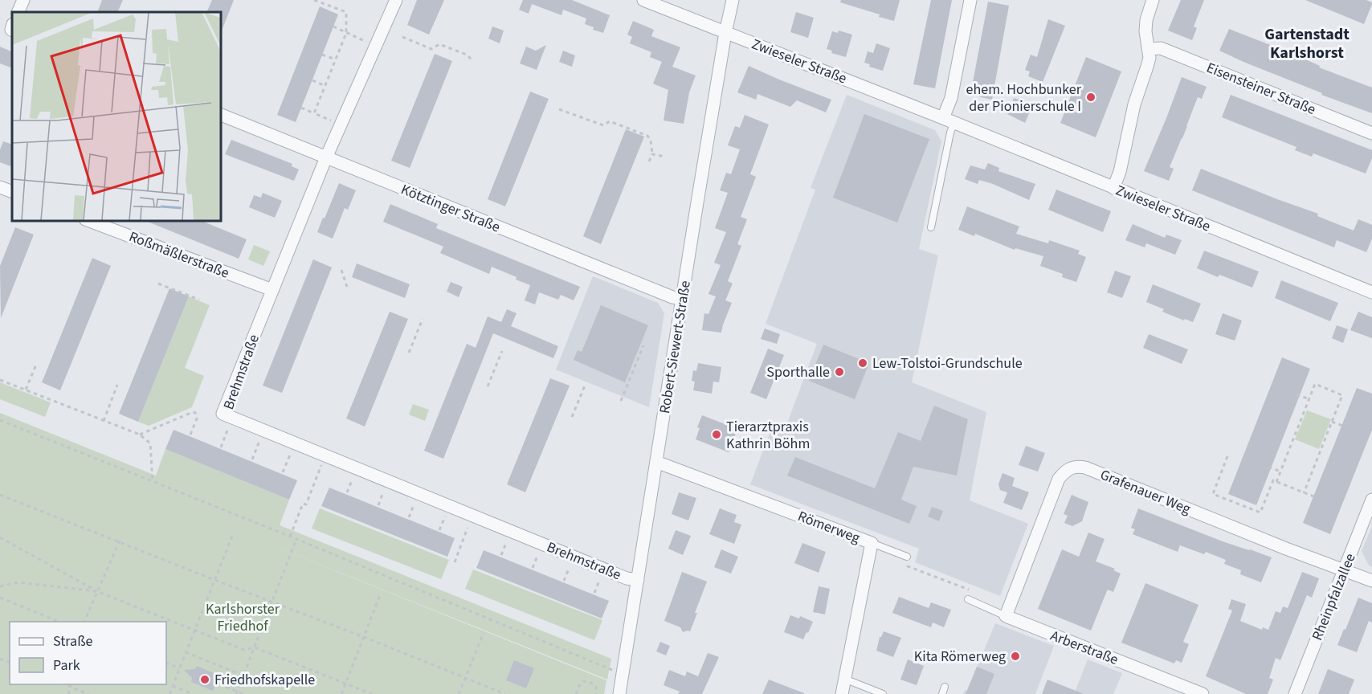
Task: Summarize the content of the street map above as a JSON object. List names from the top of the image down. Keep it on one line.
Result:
{"streets":{"street":["Zwieseler Straße","Eisensteiner Straße","Kötztinger Straße","Roßmäßlerstraße","Robert-Siewert-Straße","Brehmstraße","Grafenauer Weg","Römerweg","Rheinpfalzallee","Arberstraße"]},"crossings":[["Zwieseler Straße","Robert-Siewert-Straße"],["Kötztinger Straße","Robert-Siewert-Straße"],["Kötztinger Straße","Brehmstraße"],["Roßmäßlerstraße","Brehmstraße"],["Robert-Siewert-Straße","Brehmstraße"],["Robert-Siewert-Straße","Römerweg"],["Grafenauer Weg","Rheinpfalzallee"],["Grafenauer Weg","Arberstraße"]],"districts":["Gartenstadt Karlshorst"],"parks":["Karlshorster Friedhof"],"places":["ehem. Hochbunker der Pionierschule I","Lew-Tolstoi-Grundschule","Sporthalle","Tierarztpraxis Kathrin Böhm","Kita Römerweg","Friedhofskapelle"],"legend":["Straße","Park"]}
